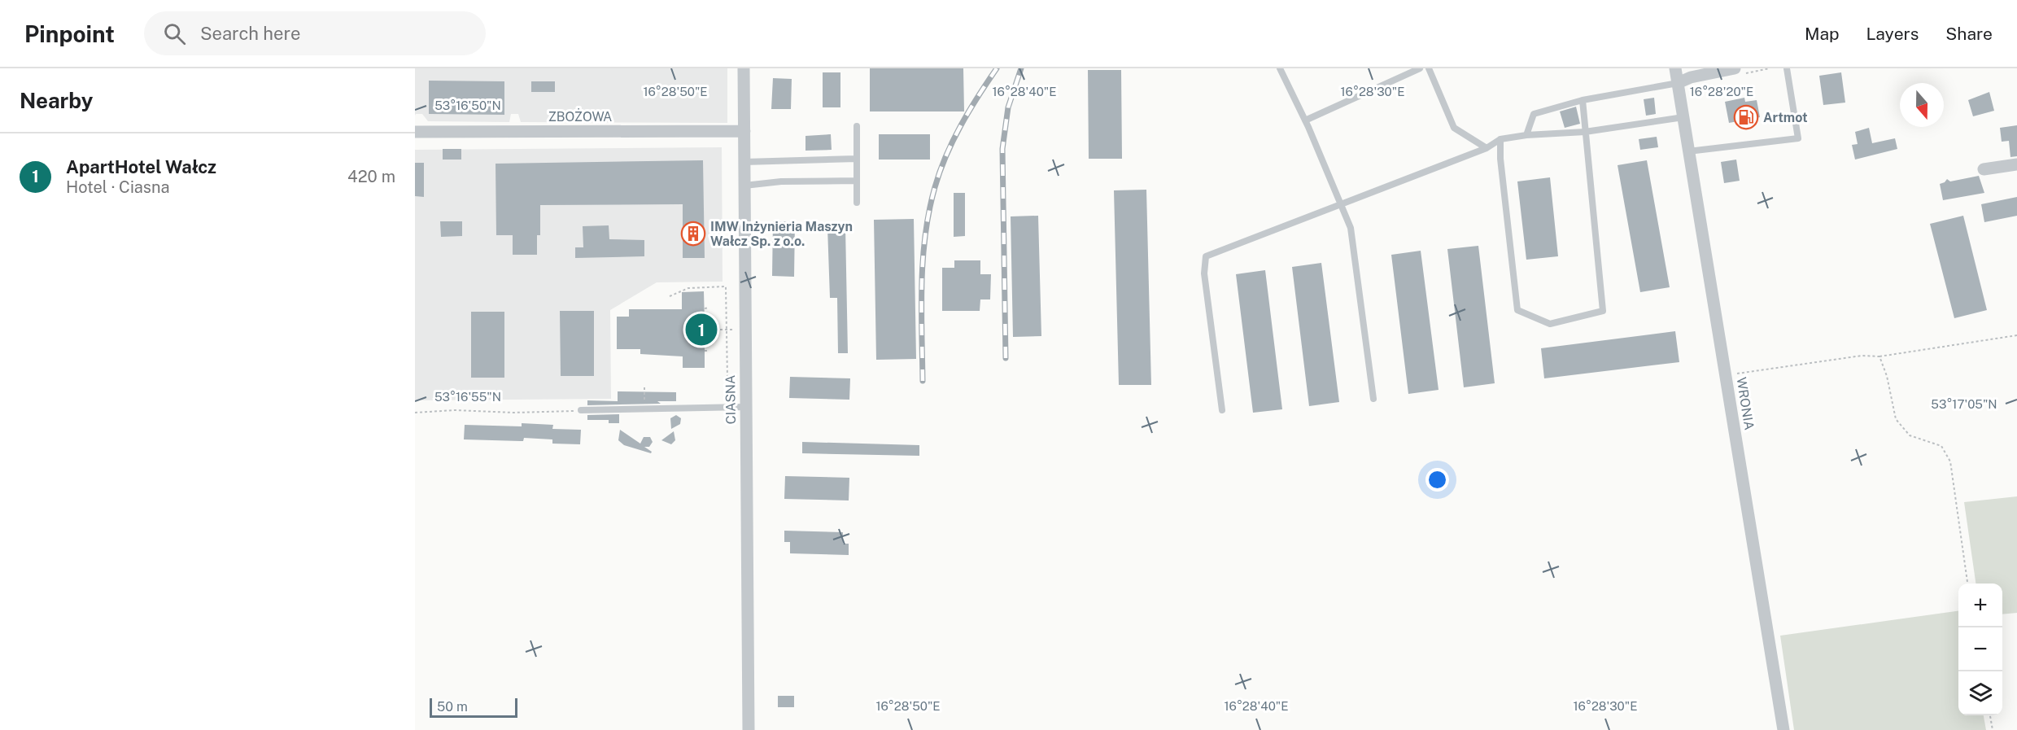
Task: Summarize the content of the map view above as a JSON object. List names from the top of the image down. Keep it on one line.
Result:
{"streets":{"street":["ZBOŻOWA","CIASNA","WRONIA"]},"crossings":[["ZBOŻOWA","CIASNA"]],"places":{"fuel station":["Artmot"],"building":["IMW Inżynieria Maszyn Wałcz Sp. z o.o."]},"scale_bar":"50 m","north":"bottom","page":{"header":"Pinpoint","search":"Search here","nav":["Map","Layers","Share"],"heading":"Nearby","list":[{"mark":"1","name":"ApartHotel Wałcz","note":"Hotel · Ciasna","value":"420 m"}],"pins":"1","map_buttons":["+","−"],"scale":"50 m"},"coordinates":["16°28'40\"E","16°28'30\"E","16°28'50\"E","16°28'20\"E","53°16'50\"N","53°16'55\"N","53°17'05\"N"]}
